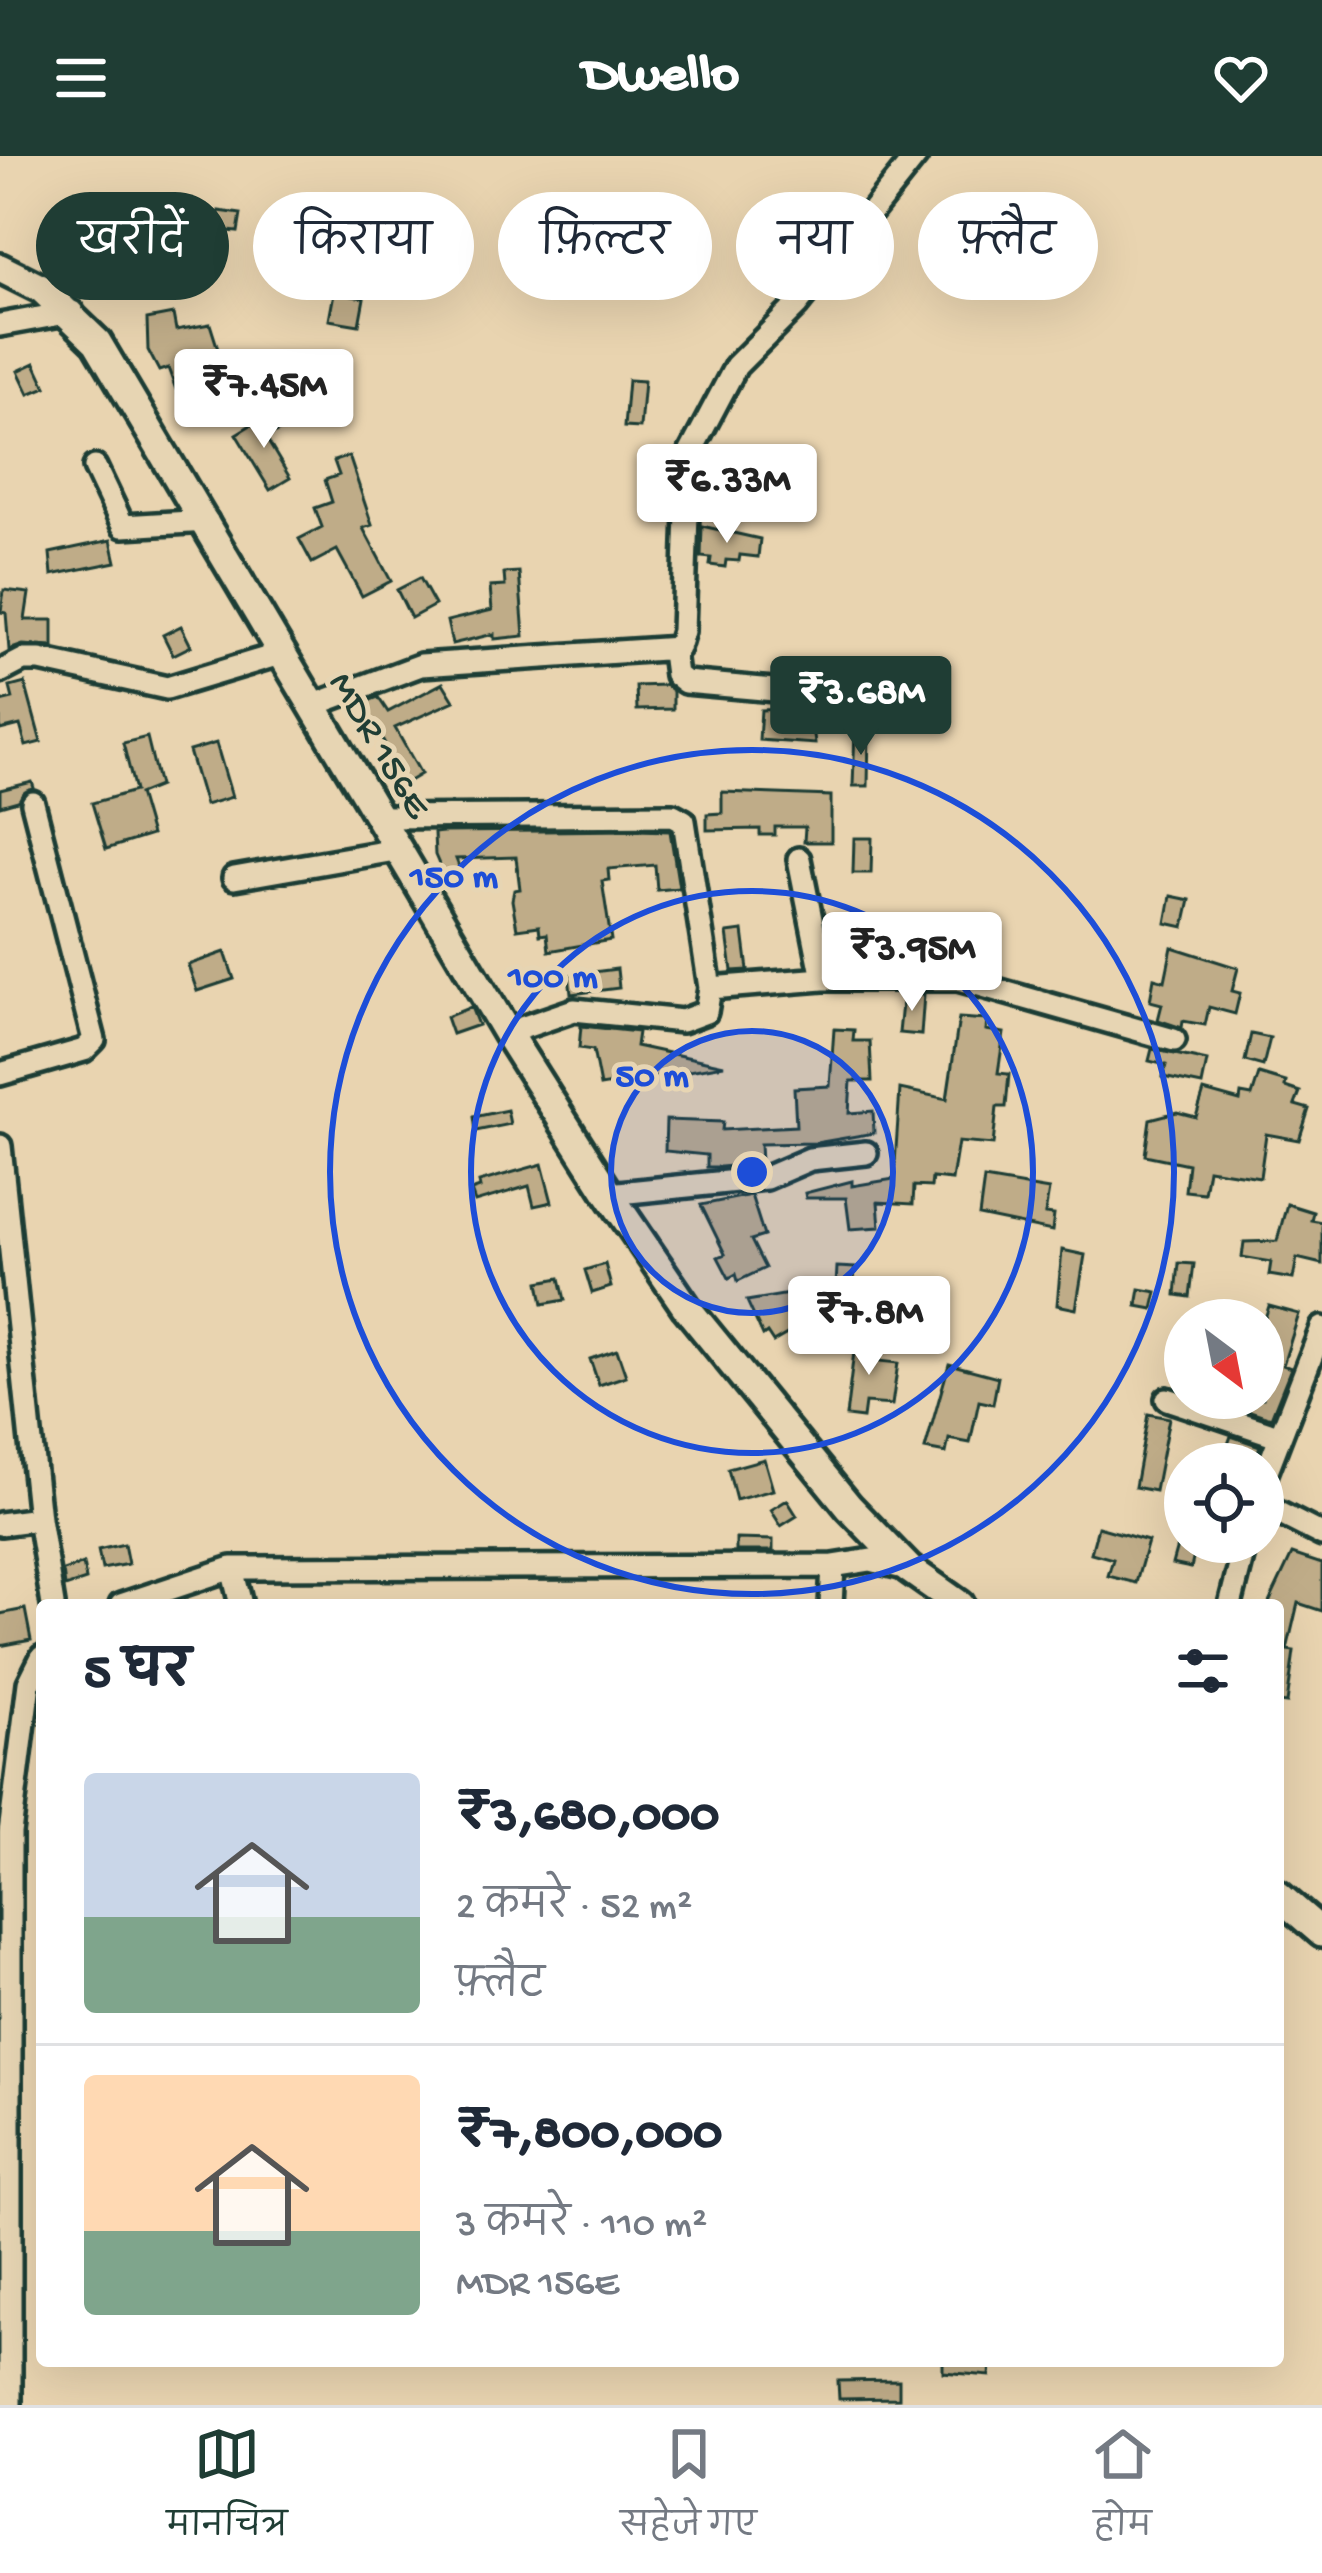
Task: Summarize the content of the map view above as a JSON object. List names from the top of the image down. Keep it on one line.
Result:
{"streets":{"main road":["MDR 156E"]},"north":"bottom right","page":{"header":"Dwello","chip":["खरीदें","किराया","फ़िल्टर","नया","फ़्लैट"],"price":["₹7.45M","₹6.33M","₹3.68M","₹3.95M","₹7.8M"],"heading":"5 घर","list":[{"name":"₹3,680,000","note":"2 कमरे · 52 m² · फ़्लैट"},{"name":"₹7,800,000","note":"3 कमरे · 110 m² · MDR 156E"}],"tabs":["मानचित्र","सहेजे गए","होम"]},"rings":["150 m","100 m","50 m"]}
